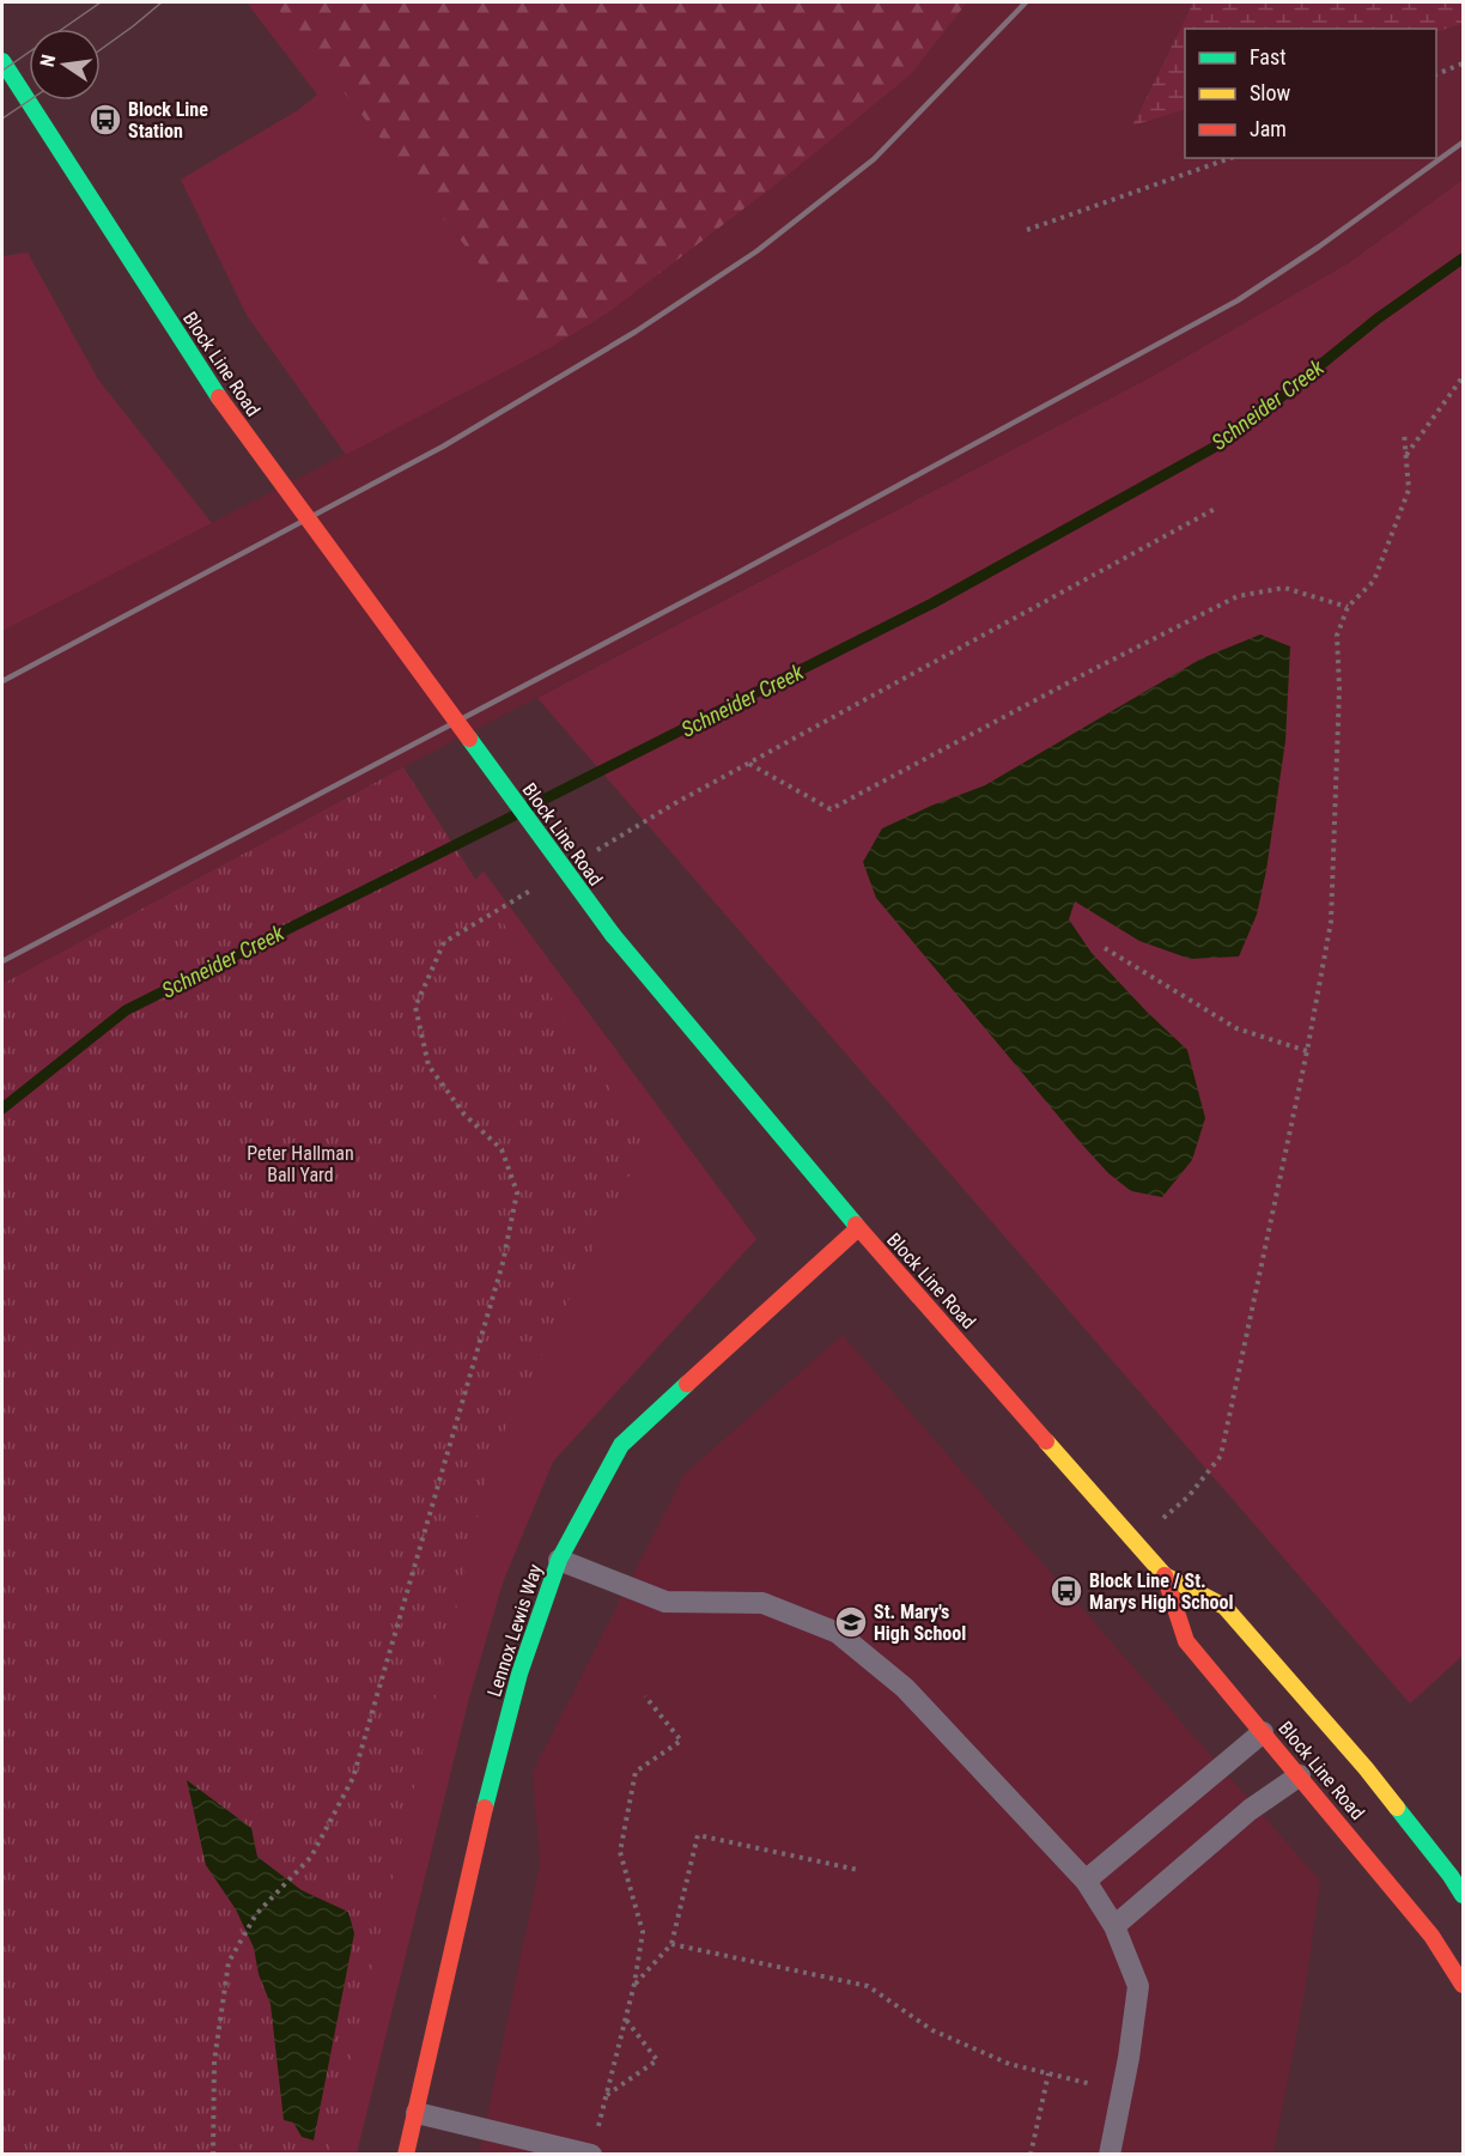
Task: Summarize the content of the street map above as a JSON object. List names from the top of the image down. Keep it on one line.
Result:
{"streets":{"street":["Block Line Road","Lennox Lewis Way"]},"crossings":[["Block Line Road","Lennox Lewis Way"]],"water":["Schneider Creek"],"parks":["Peter Hallman Ball Yard"],"places":{"bus stop":["Block Line Station","Block Line / St. Marys High School"],"school or university":["St. Mary's High School"]},"legend":["Fast","Slow","Jam"],"north":"left"}
